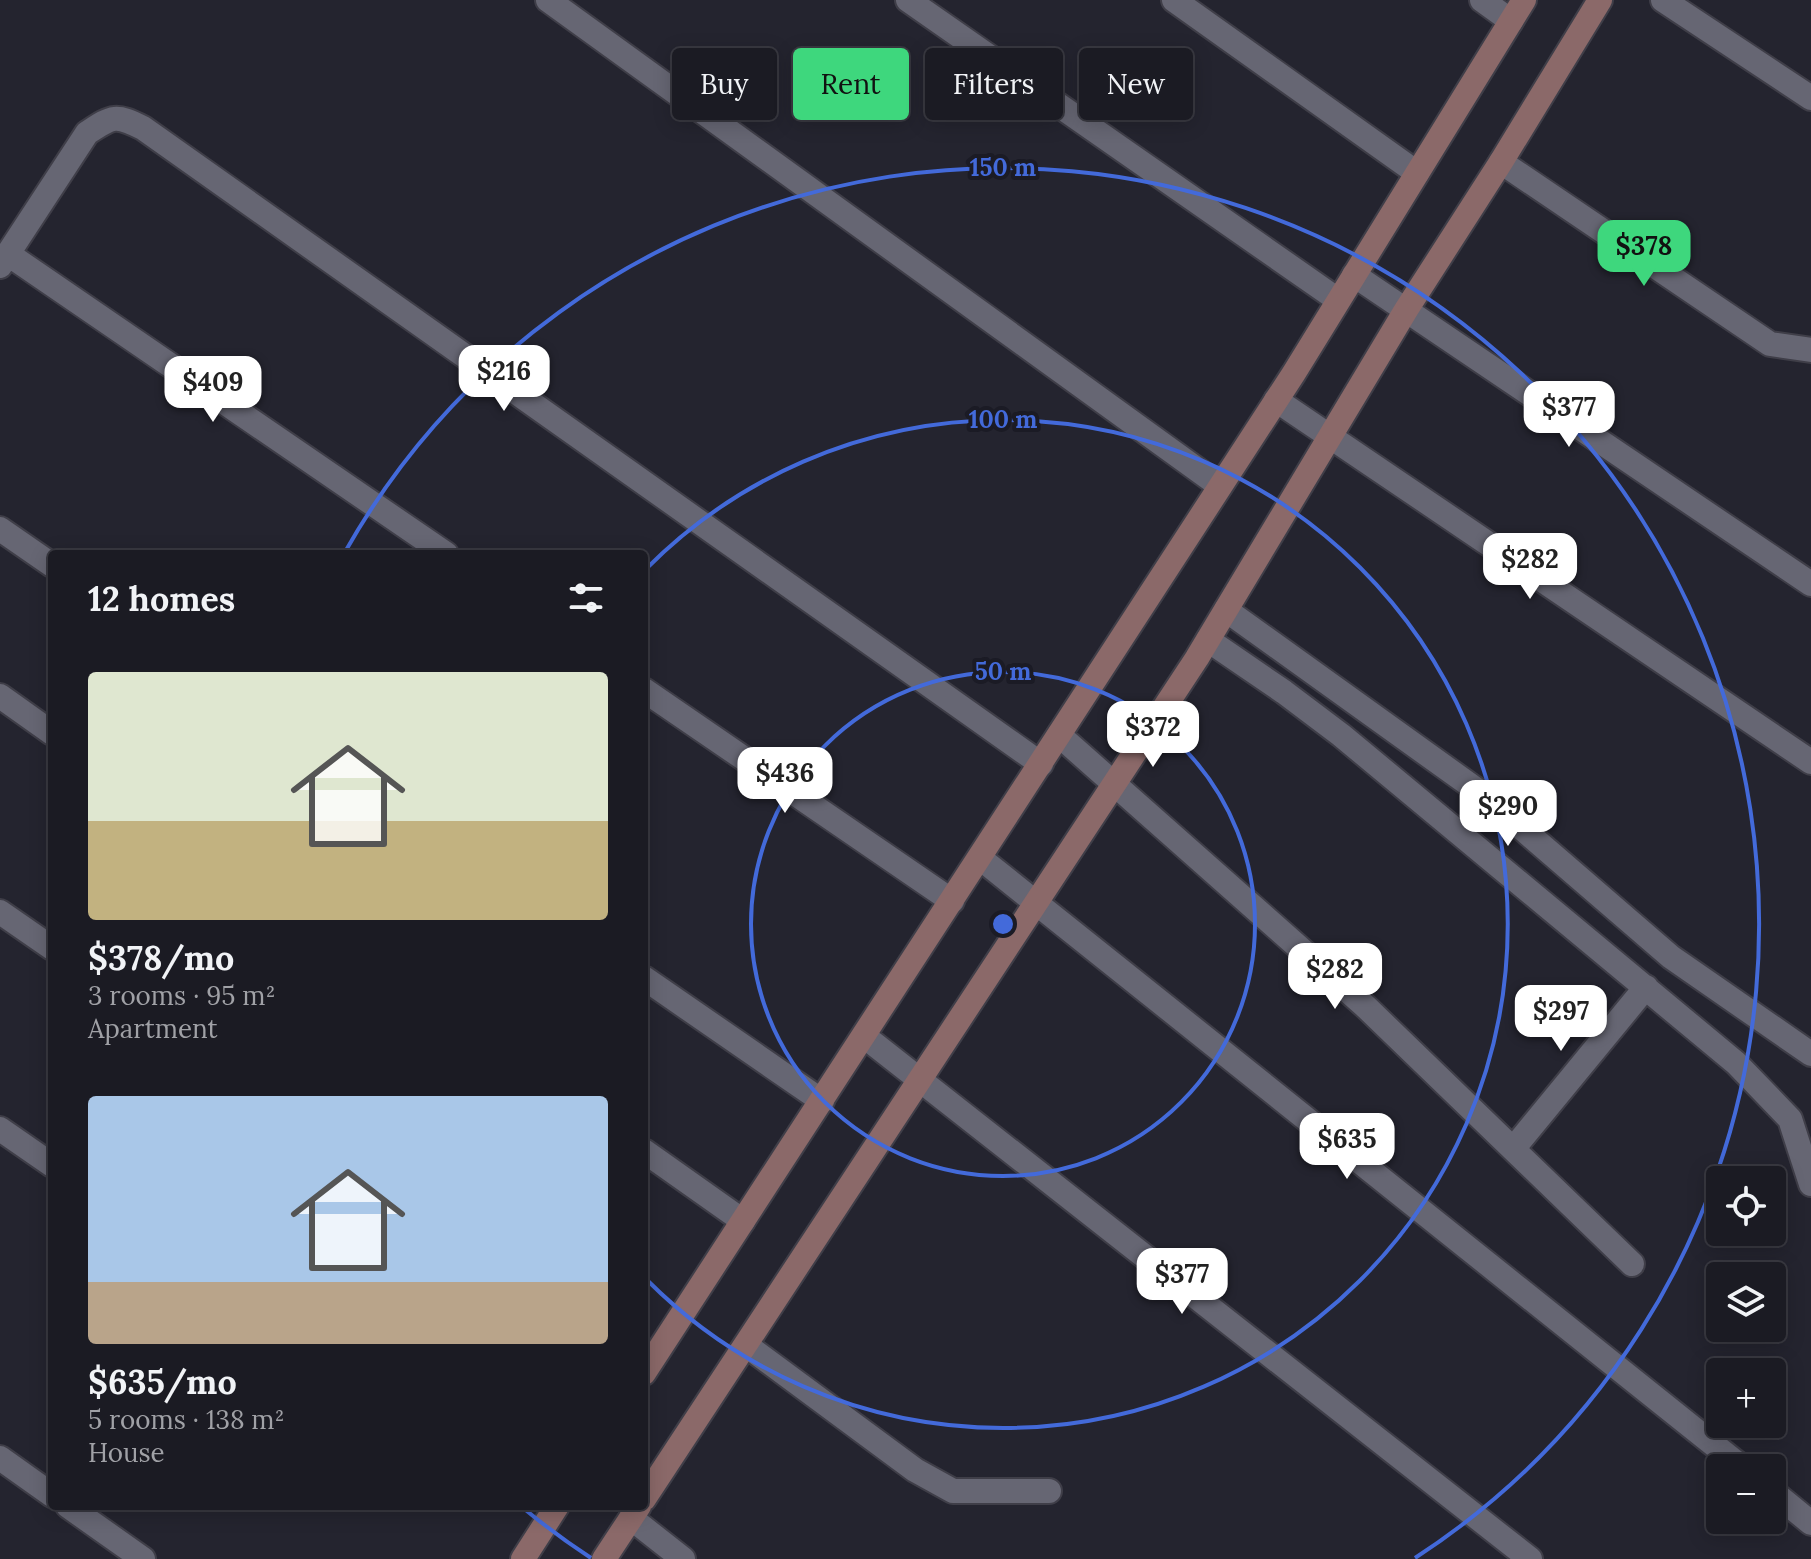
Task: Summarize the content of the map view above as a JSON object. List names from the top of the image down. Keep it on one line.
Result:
{"page":{"chip":["Buy","Rent","Filters","New"],"price":["$378","$216","$409","$377","$282","$372","$436","$290","$282","$297","$635","$377"],"heading":"12 homes","list":[{"name":"$378/mo","note":"3 rooms · 95 m² · Apartment"},{"name":"$635/mo","note":"5 rooms · 138 m² · House"}],"map_buttons":["+","−"]},"rings":["150 m","100 m","50 m"]}
